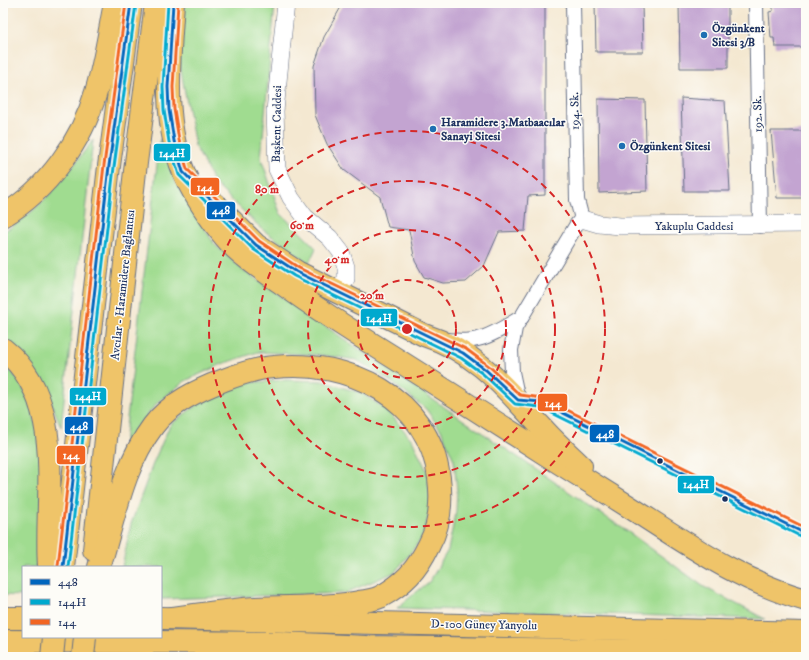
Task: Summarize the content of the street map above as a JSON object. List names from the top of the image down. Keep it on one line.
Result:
{"streets":{"main road":["Avcılar - Haramidere Bağlantısı","D-100 Güney Yanyolu"],"street":["194. Sk.","192. Sk.","Başkent Caddesi","Yakuplu Caddesi"]},"crossings":[["194. Sk.","Yakuplu Caddesi"],["192. Sk.","Yakuplu Caddesi"]],"places":["Özgünkent Sitesi 3/B","Haramidere 3.Matbaacılar Sanayi Sitesi","Özgünkent Sitesi"],"lines":["transit line 448","transit line 144H","transit line 144"],"legend":["448","144H","144"],"rings":["80 m","60 m","40 m","20 m"]}
